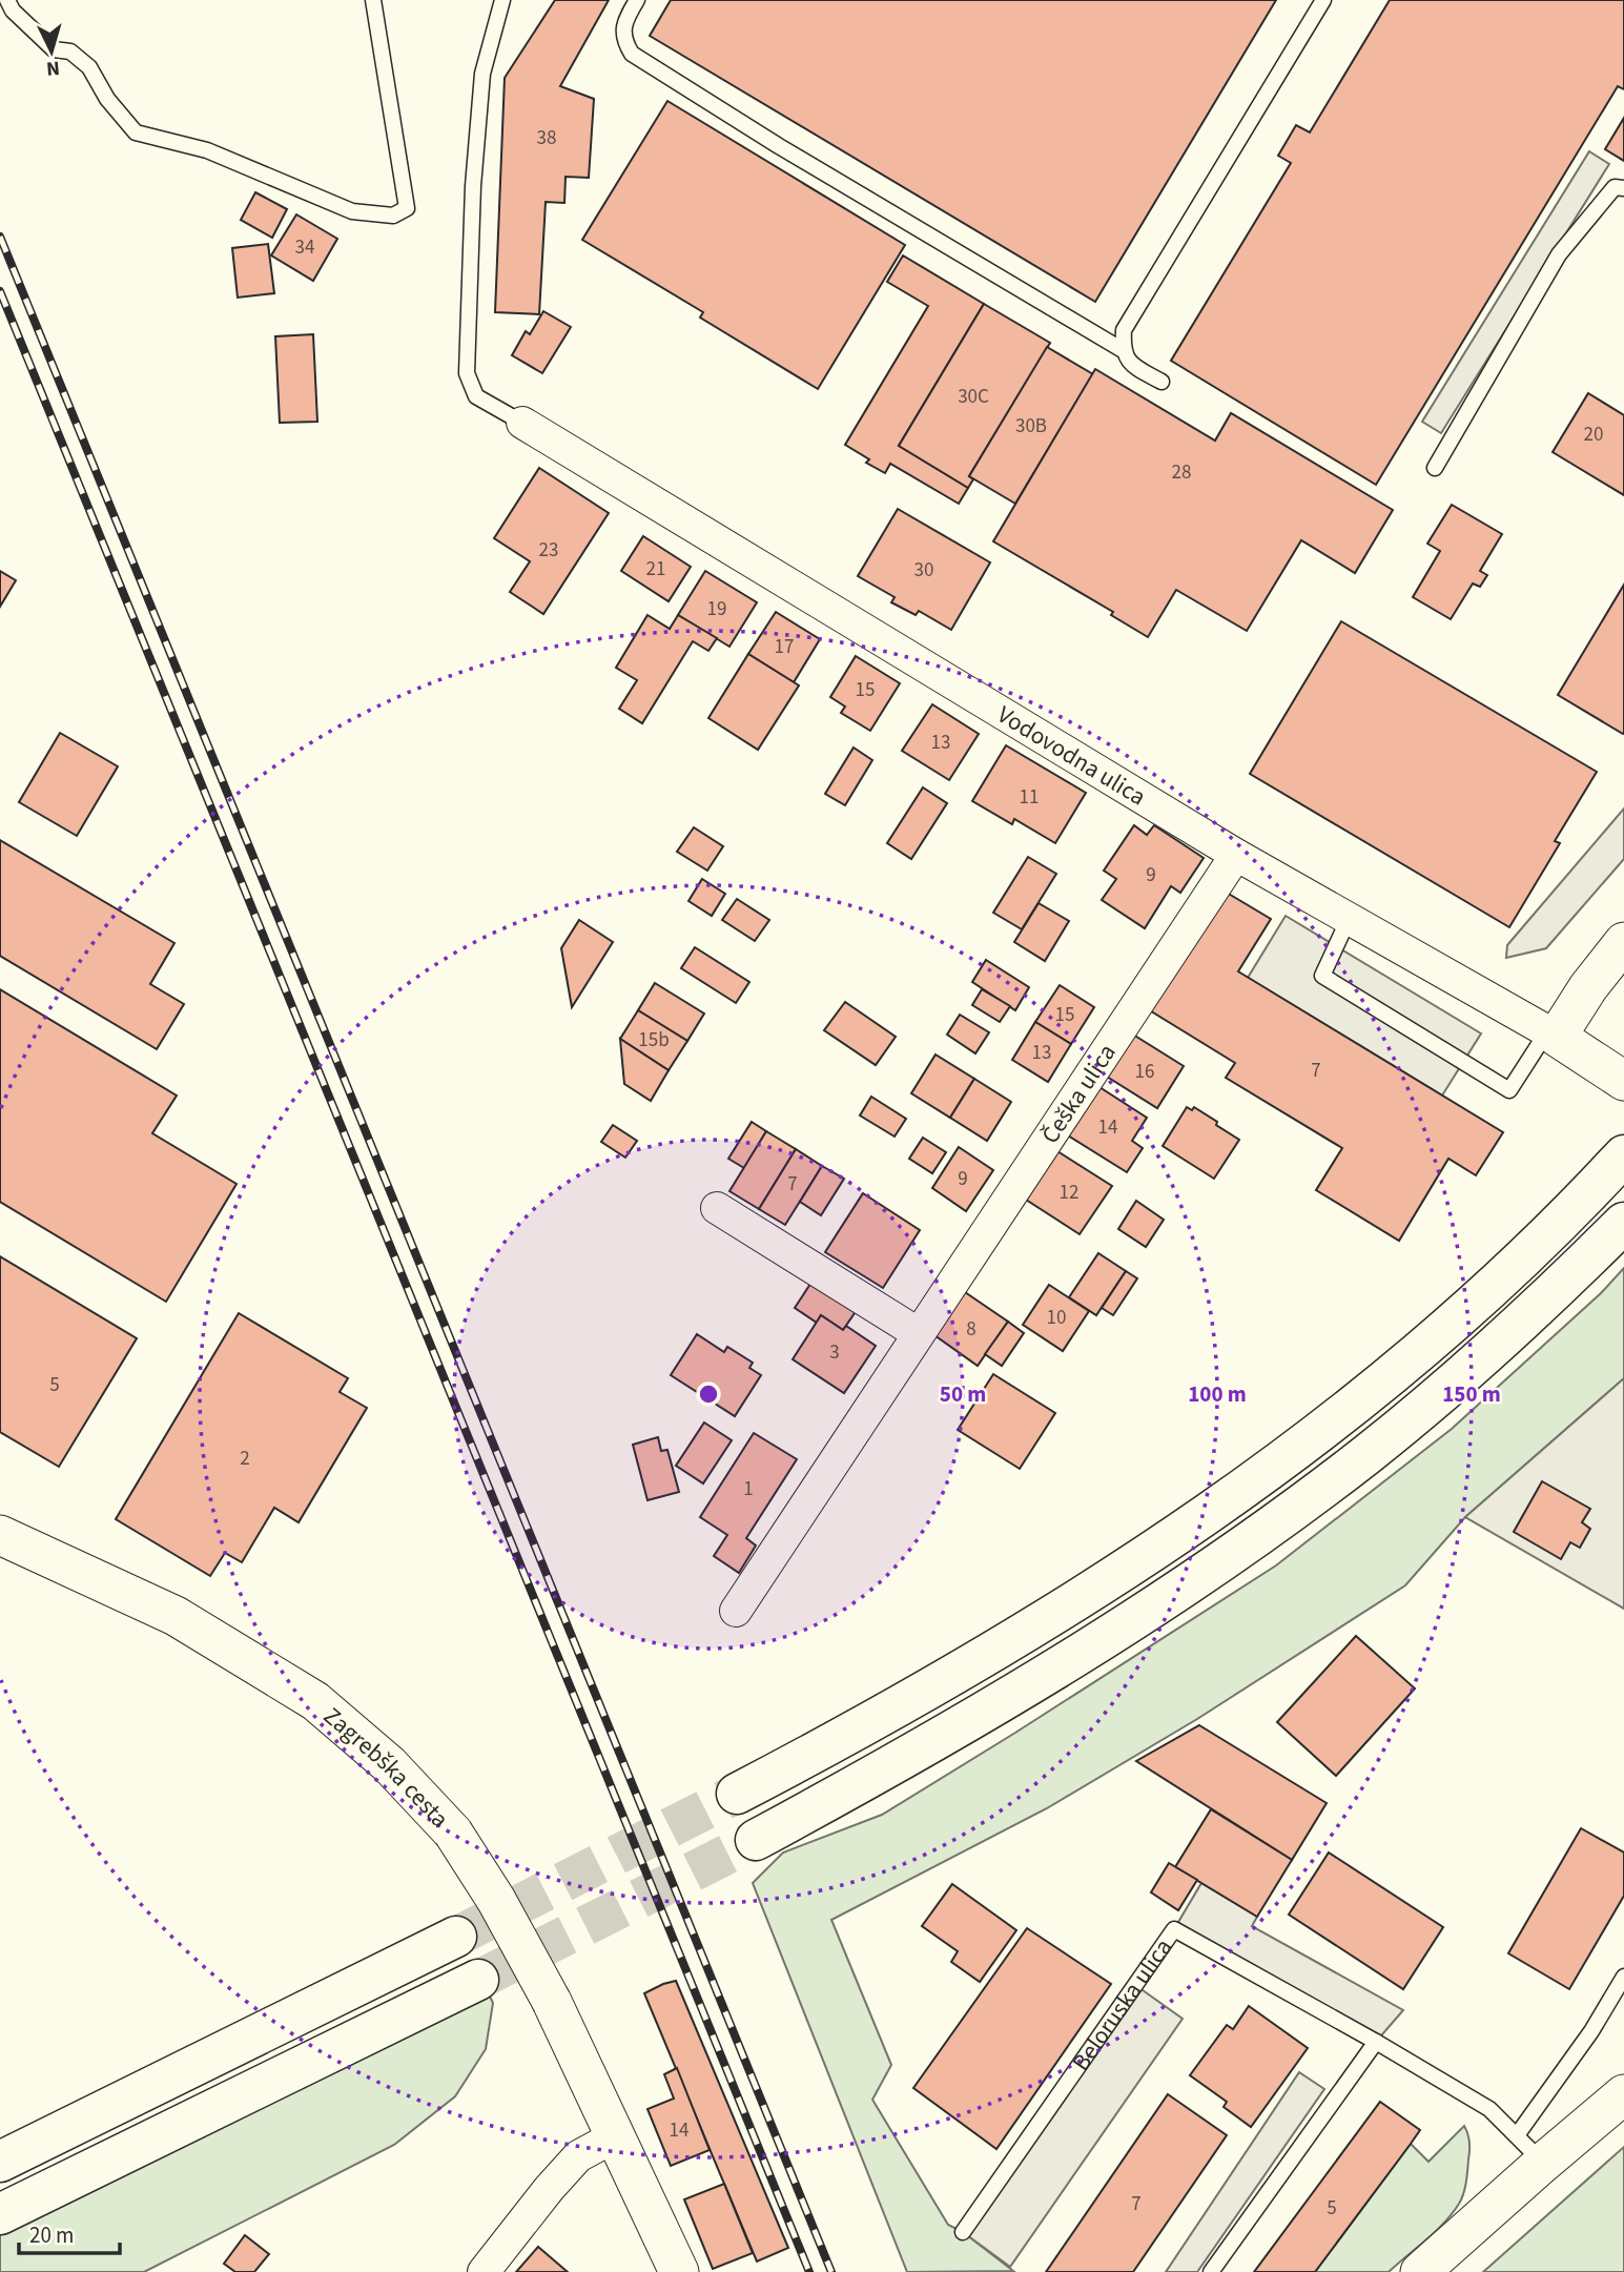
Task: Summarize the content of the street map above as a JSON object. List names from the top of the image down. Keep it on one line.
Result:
{"streets":{"street":["Vodovodna ulica","Češka ulica","Zagrebška cesta"],"lane":["Beloruska ulica"]},"crossings":[["Vodovodna ulica","Češka ulica"]],"house_numbers":["38","34","30C","30B","20","28","23","21","30","19","17","15","13","11","9","15","15b","13","7","16","14","9","7","12","10","8","3","5","2","1","14","7","5"],"scale_bar":"20 m","north":"bottom","rings":["50 m","100 m","150 m"]}
